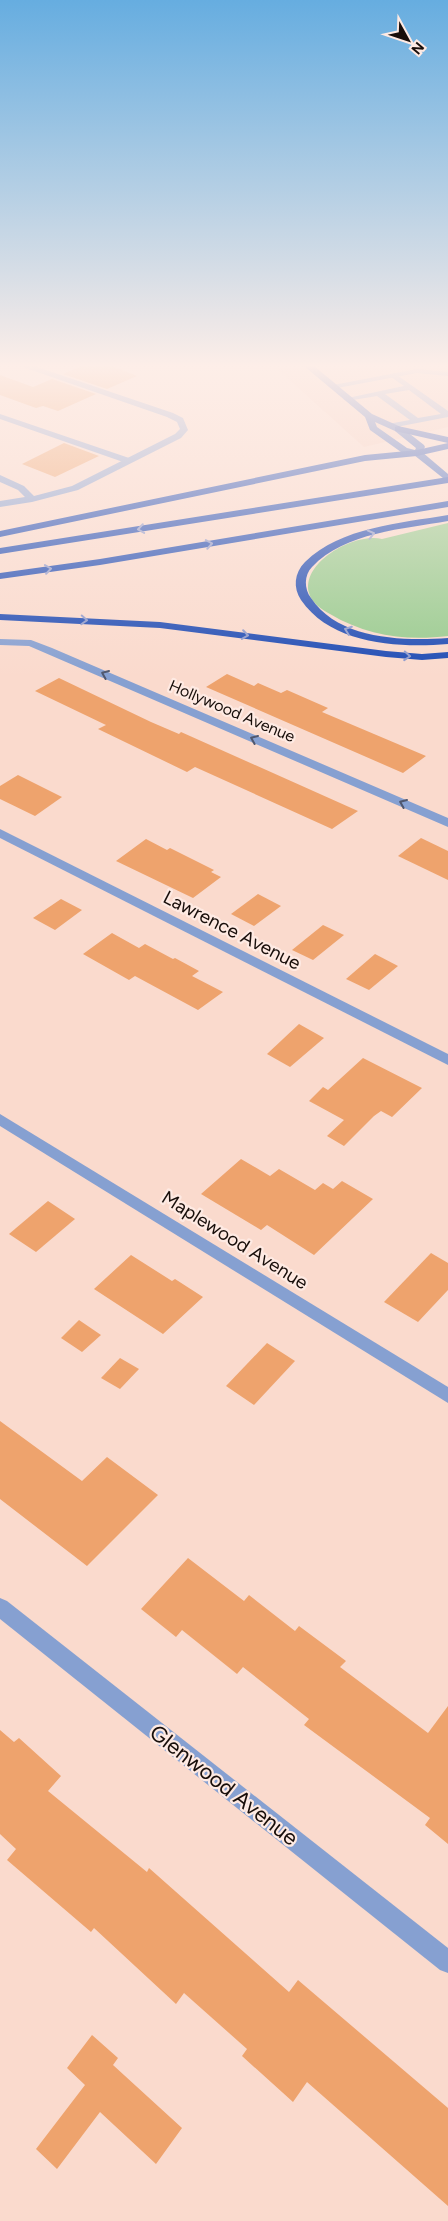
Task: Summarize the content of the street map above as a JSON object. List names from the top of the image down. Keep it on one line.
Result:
{"streets":{"street":["Hollywood Avenue","Lawrence Avenue","Maplewood Avenue","Glenwood Avenue"]},"one_way":["Hollywood Avenue"],"north":"bottom right"}
